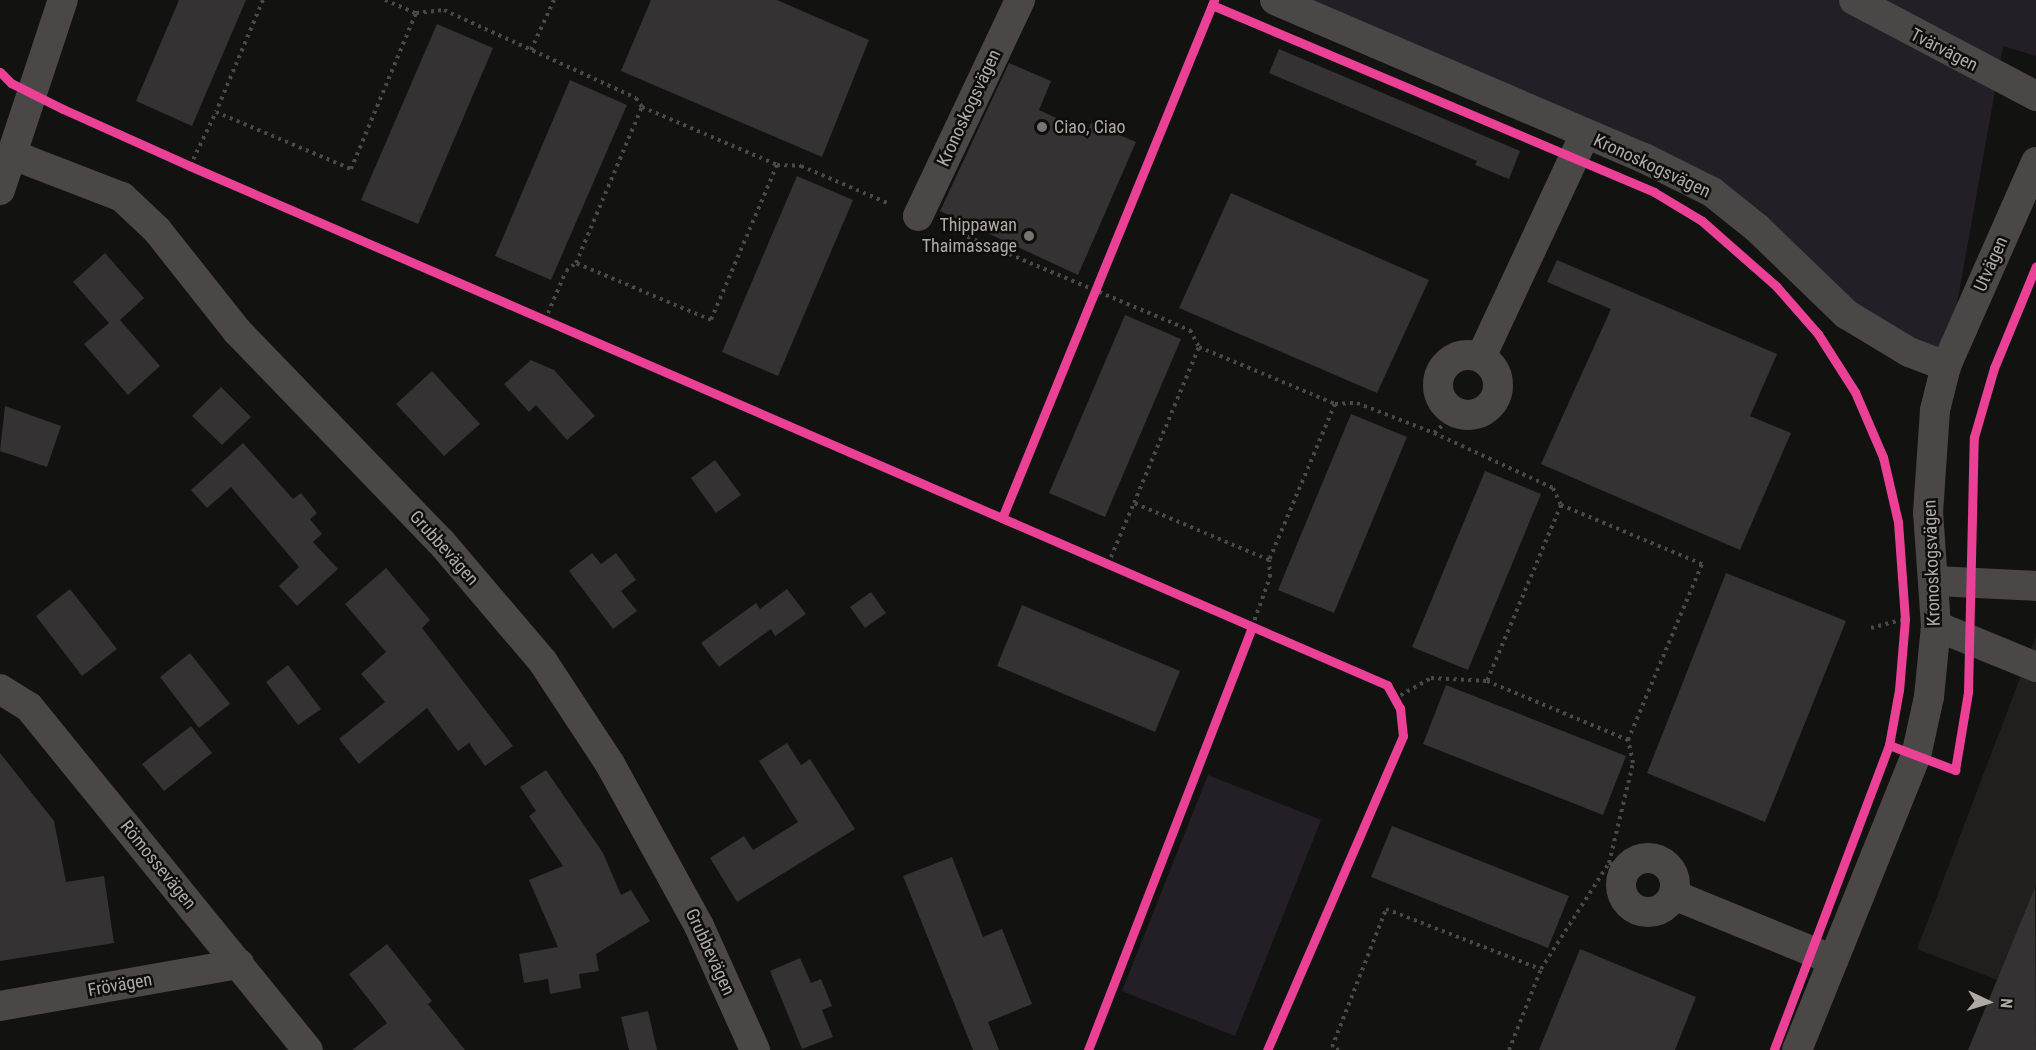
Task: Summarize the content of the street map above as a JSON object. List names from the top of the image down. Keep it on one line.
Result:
{"streets":{"street":["Tvärvägen","Kronoskogsvägen","Utvägen","Grubbevägen","Römossevägen","Frövägen"]},"crossings":[["Kronoskogsvägen","Utvägen"],["Römossevägen","Frövägen"]],"places":["Ciao, Ciao","Thippawan Thaimassage"],"north":"right"}
